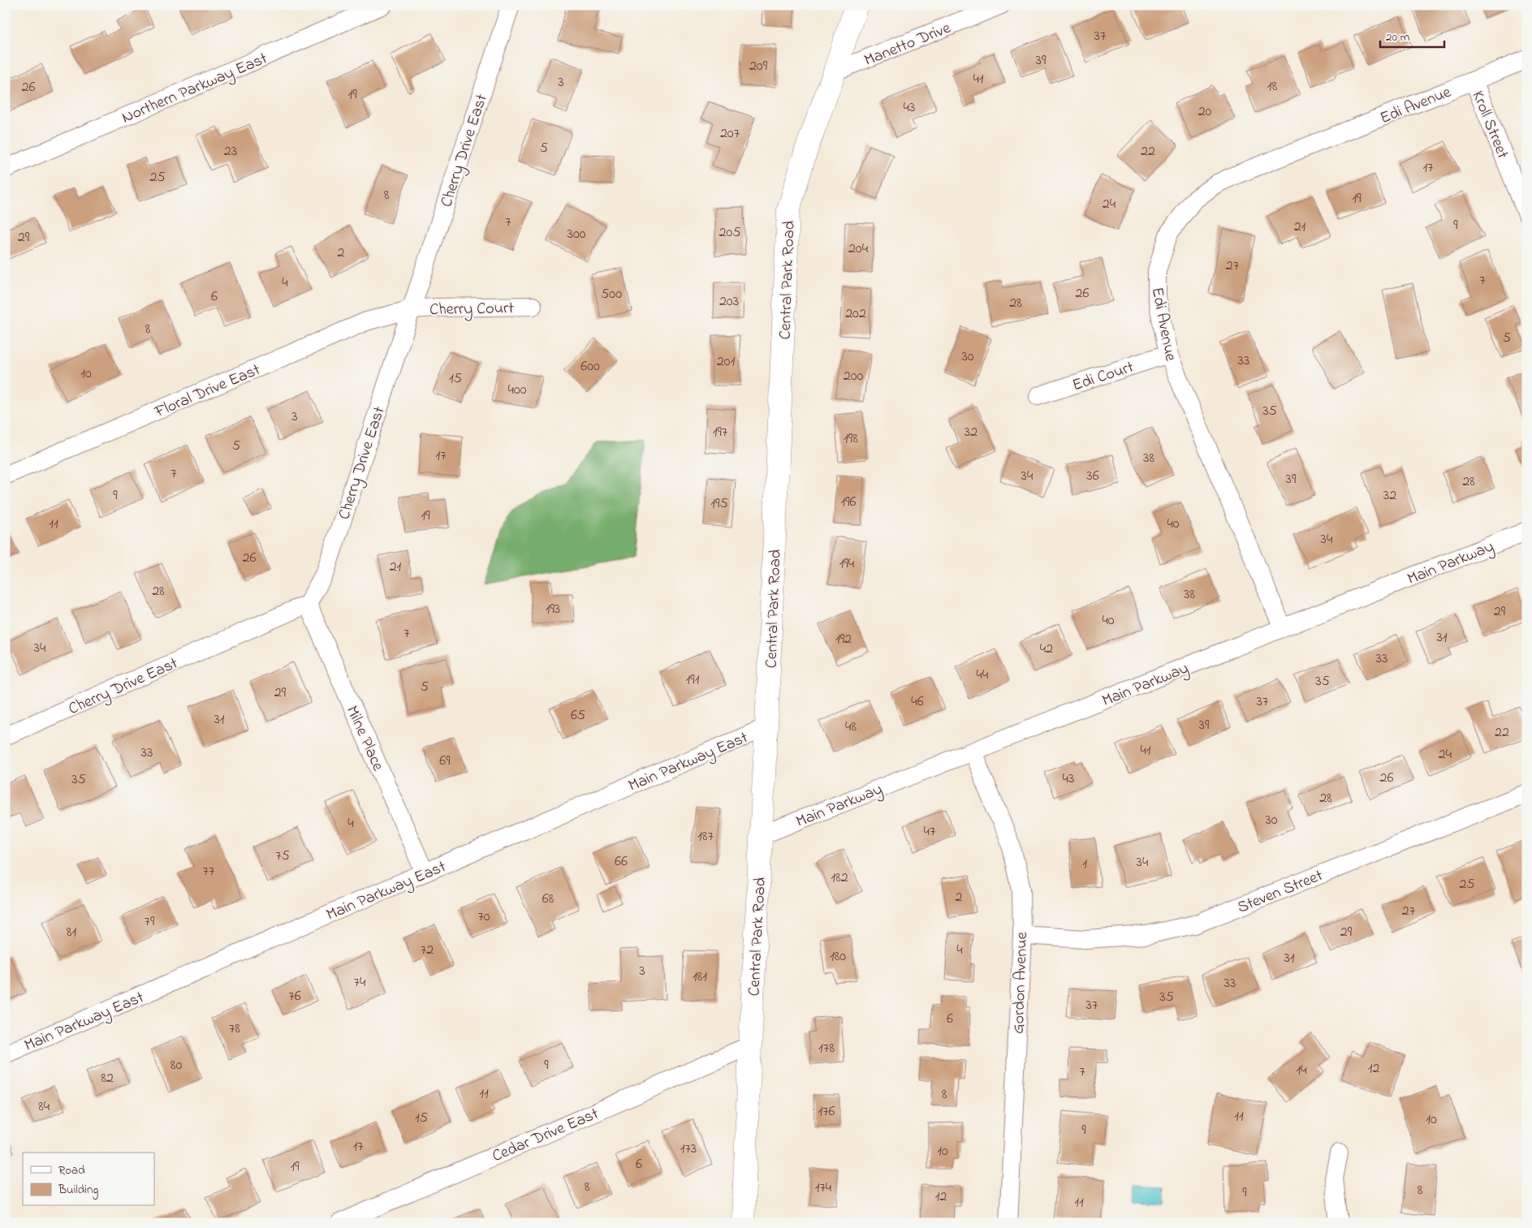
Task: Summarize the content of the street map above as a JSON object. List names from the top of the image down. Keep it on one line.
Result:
{"streets":{"street":["Manetto Drive","Northern Parkway East","Edi Avenue","Kroll Street","Cherry Drive East","Central Park Road","Cherry Court","Edi Court","Floral Drive East","Main Parkway","Milne Place","Main Parkway East","Steven Street","Gordon Avenue","Cedar Drive East"]},"crossings":[["Manetto Drive","Central Park Road"],["Edi Avenue","Kroll Street"],["Edi Avenue","Edi Court"],["Edi Avenue","Main Parkway"],["Cherry Drive East","Cherry Court"],["Cherry Drive East","Floral Drive East"],["Cherry Drive East","Milne Place"],["Central Park Road","Main Parkway"],["Central Park Road","Main Parkway East"],["Central Park Road","Cedar Drive East"],["Cherry Court","Floral Drive East"],["Main Parkway","Gordon Avenue"],["Milne Place","Main Parkway East"],["Steven Street","Gordon Avenue"]],"house_numbers":["37","39","209","41","3","18","26","19","43","20","207","5","23","22","17","25","8","19","24","7","9","21","205","300","29","204","2","27","7","4","26","500","6","203","28","202","8","5","30","33","201","600","10","200","15","400","35","3","197","32","198","5","17","38","7","34","36","39","28","9","32","196","195","19","11","40","34","26","194","21","28","38","193","29","40","7","31","192","34","42","33","44","191","35","5","29","46","37","65","31","39","48","22","41","33","24","69","26","43","35","28","30","4","47","187","75","66","34","1","77","182","25","2","68","27","70","79","81","29","72","4","180","31","3","181","74","33","76","35","37","6","78","178","80","9","12","14","7","82","11","8","84","176","11","15","10","9","17","173","10","6","19","8","174","8","9","12","11"],"legend":["Road","Building"],"scale_bar":"20 m"}
